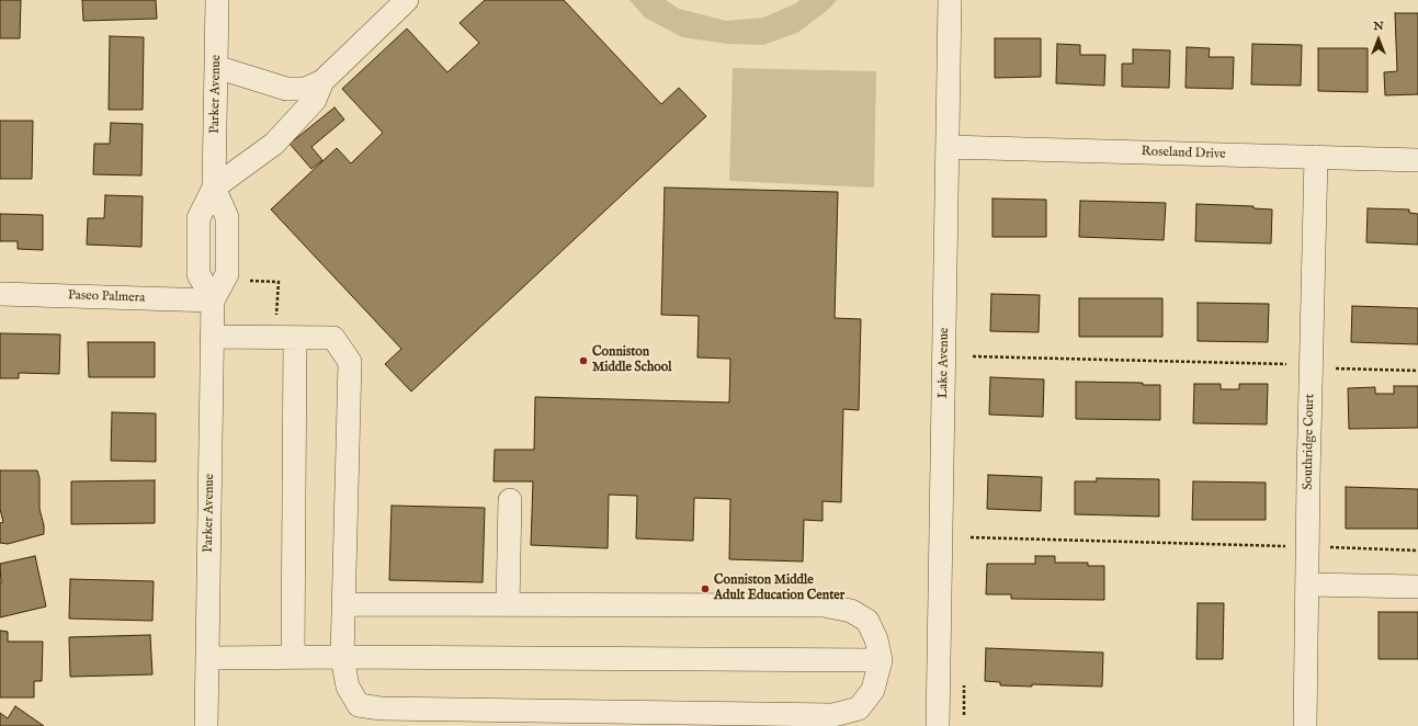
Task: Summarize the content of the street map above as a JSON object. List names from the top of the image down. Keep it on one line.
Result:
{"streets":{"street":["Parker Avenue","Roseland Drive","Paseo Palmera","Lake Avenue","Southridge Court"]},"crossings":[["Parker Avenue","Paseo Palmera"],["Roseland Drive","Lake Avenue"],["Roseland Drive","Southridge Court"]],"places":["Conniston Middle School","Conniston Middle Adult Education Center"],"north":"top"}
